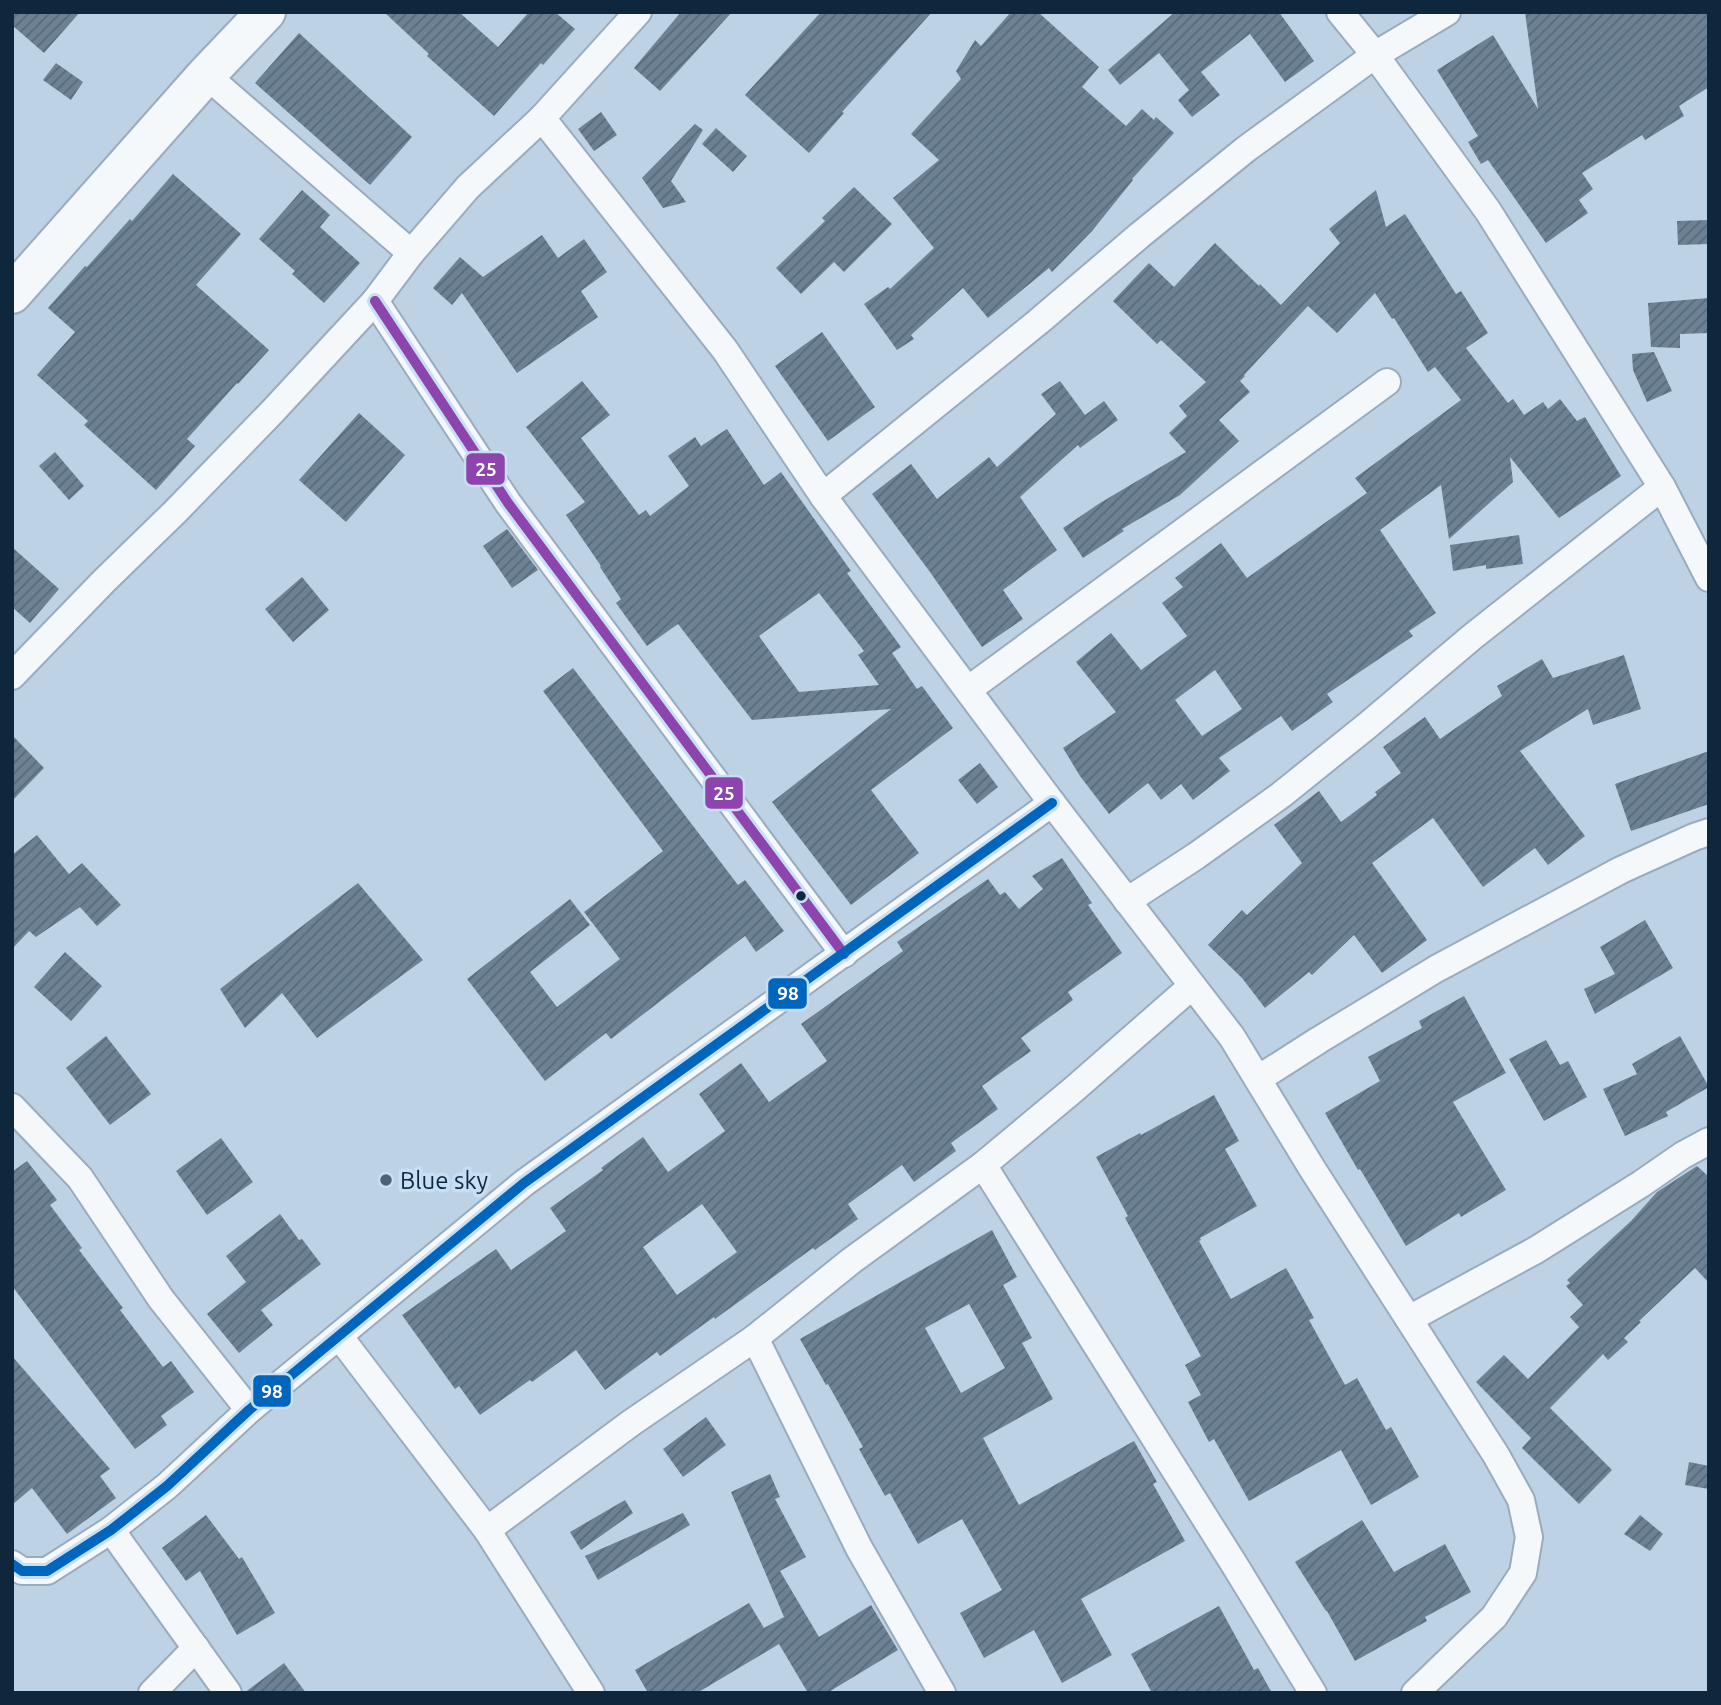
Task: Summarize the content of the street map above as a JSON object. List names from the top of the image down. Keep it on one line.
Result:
{"places":["Blue sky"],"lines":["transit line 25","transit line 98"]}
